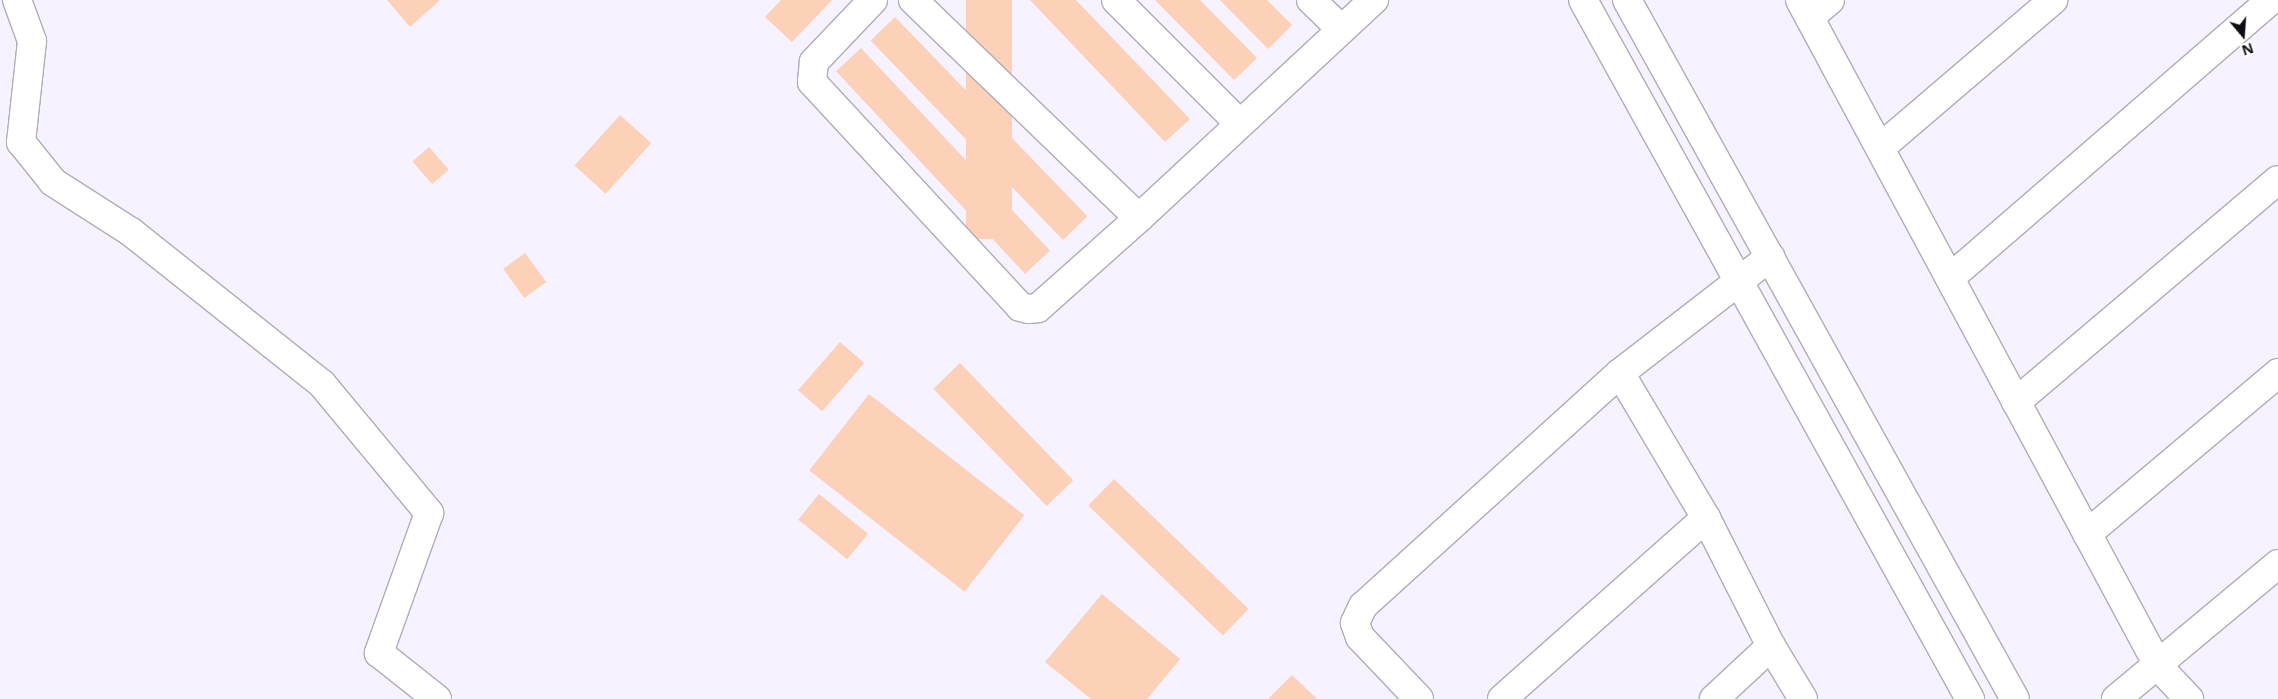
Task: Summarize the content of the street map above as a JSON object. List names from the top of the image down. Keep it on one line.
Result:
{"north":"bottom"}
